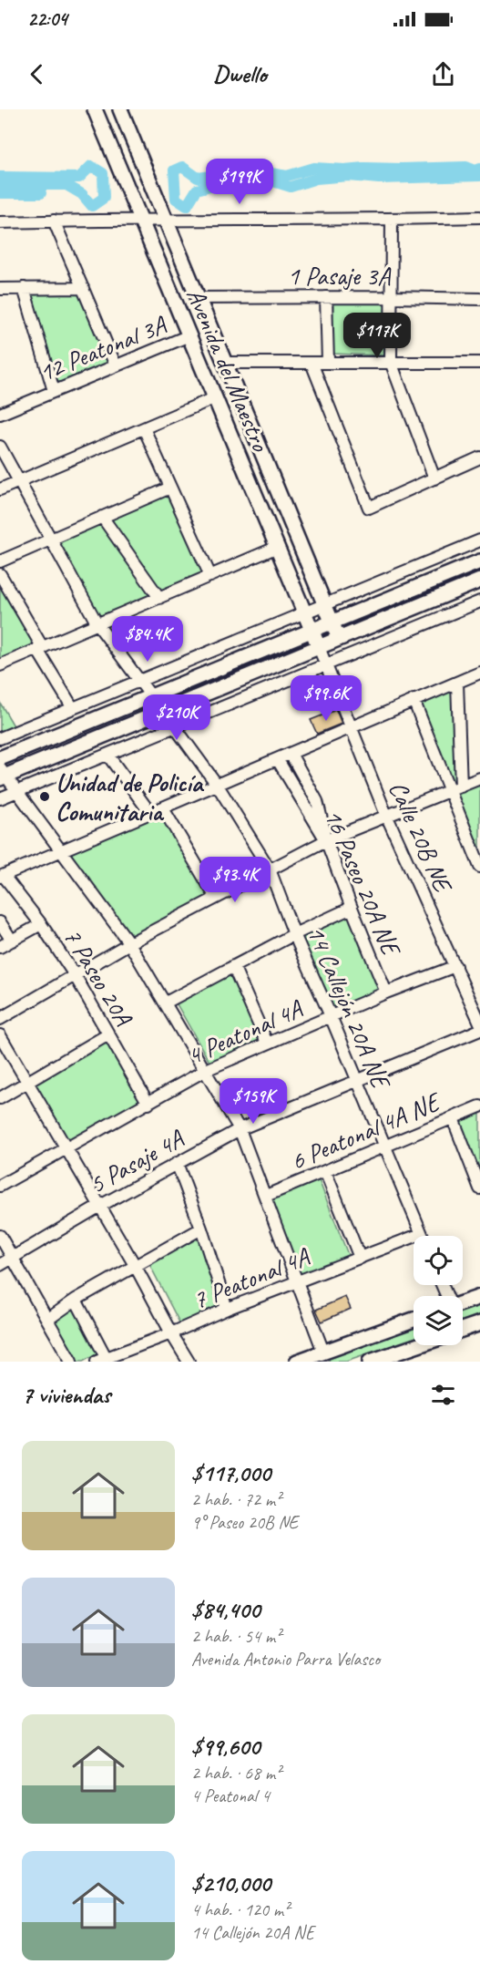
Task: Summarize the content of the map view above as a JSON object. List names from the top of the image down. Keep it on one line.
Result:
{"streets":{"street":["1 Pasaje 3A","12 Peatonal 3A","Avenida del Maestro","Calle 20B NE","16 Paseo 20A NE","7 Paseo 20A","14 Callejón 20A NE","4 Peatonal 4A","6 Peatonal 4A NE","5 Pasaje 4A","7 Peatonal 4A"]},"crossings":[["1 Pasaje 3A","Avenida del Maestro"],["12 Peatonal 3A","Avenida del Maestro"],["Avenida del Maestro","Calle 20B NE"],["Calle 20B NE","4 Peatonal 4A"],["16 Paseo 20A NE","4 Peatonal 4A"],["7 Paseo 20A","4 Peatonal 4A"],["14 Callejón 20A NE","4 Peatonal 4A"],["14 Callejón 20A NE","6 Peatonal 4A NE"],["14 Callejón 20A NE","5 Pasaje 4A"],["14 Callejón 20A NE","7 Peatonal 4A"]],"places":["Unidad de Policía Comunitaria"],"page":{"status":"22:04","header":"Dwello","price":["$199K","$117K","$84.4K","$99.6K","$210K","$93.4K","$159K"],"heading":"7 viviendas","list":[{"name":"$117,000","note":"2 hab. · 72 m² · 9° Paseo 20B NE"},{"name":"$84,400","note":"2 hab. · 54 m² · Avenida Antonio Parra Velasco"},{"name":"$99,600","note":"2 hab. · 68 m² · 4 Peatonal 4"},{"name":"$210,000","note":"4 hab. · 120 m² · 14 Callejón 20A NE"}]}}
